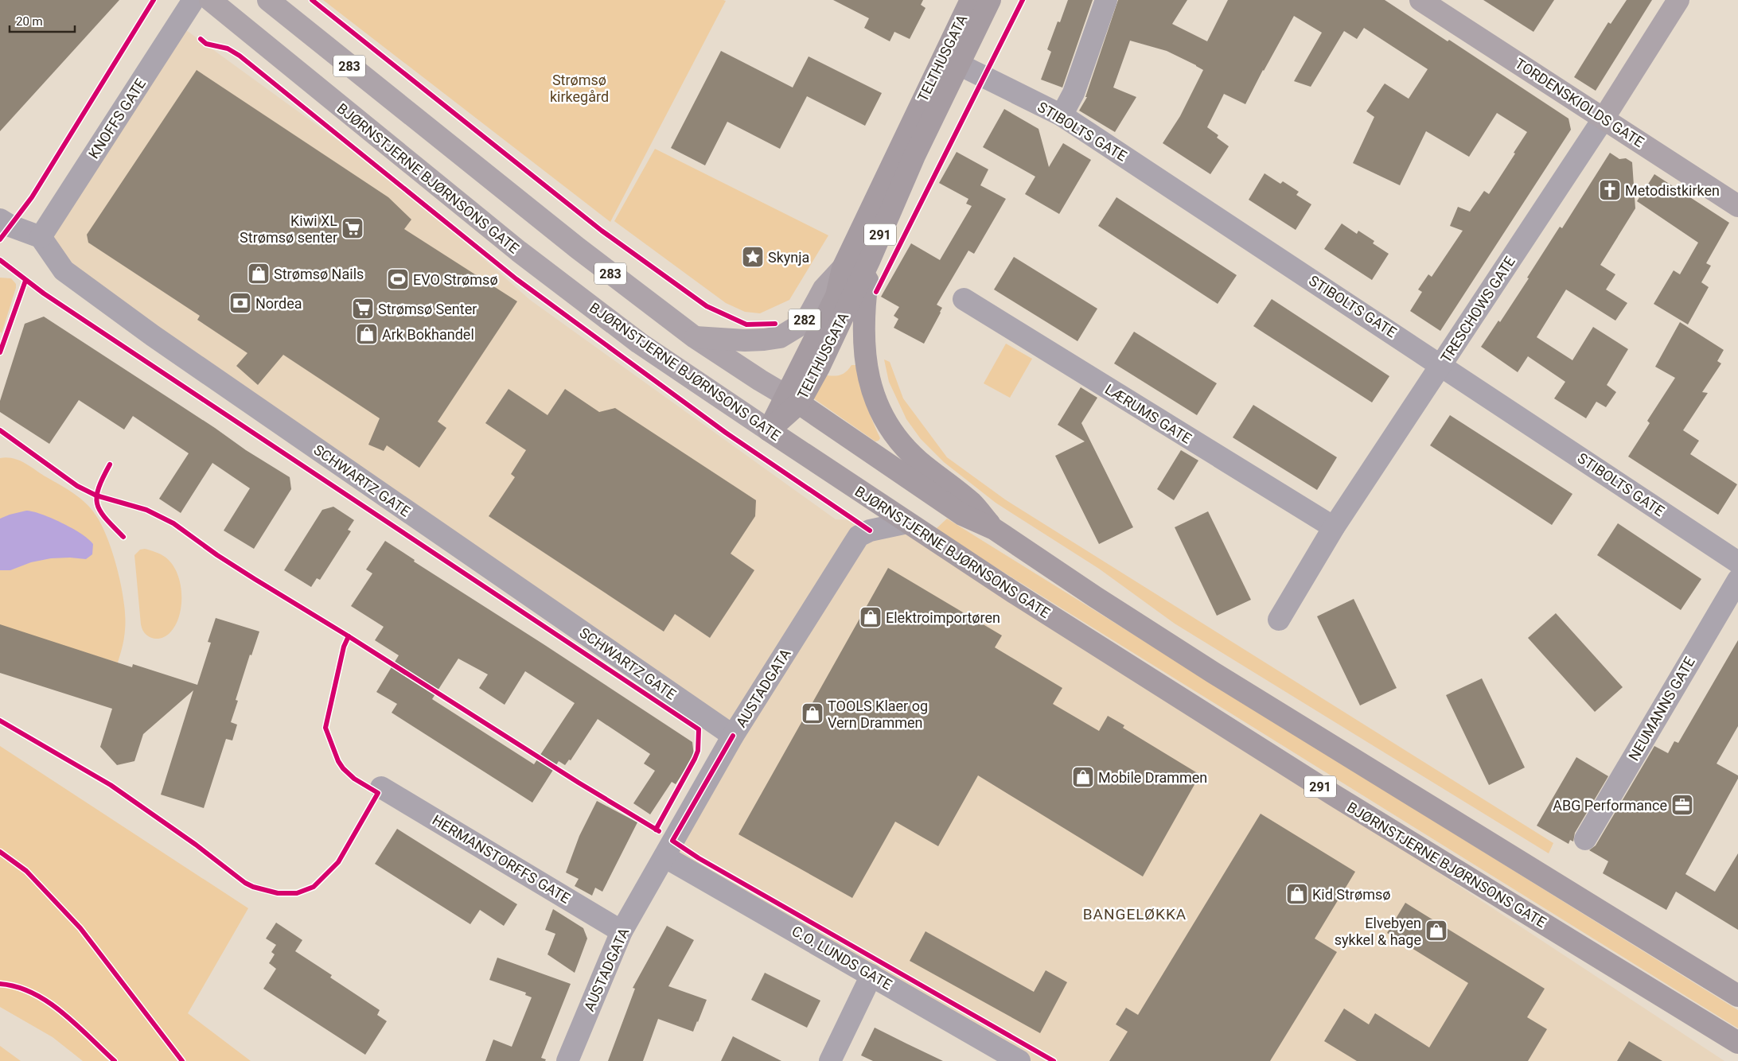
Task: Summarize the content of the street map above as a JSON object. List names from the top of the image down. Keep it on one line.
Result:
{"streets":{"highway":["TELTHUSGATA","BJØRNSTJERNE BJØRNSONS GATE","291"],"main road":["283","TORDENSKIOLDS GATE","TRESCHOWS GATE","282"],"street":["KNOFFS GATE","STIBOLTS GATE","LÆRUMS GATE","SCHWARTZ GATE","AUSTADGATA","NEUMANNS GATE","HERMANSTORFFS GATE","C.O. LUNDS GATE"]},"crossings":[["TELTHUSGATA","283"],["TELTHUSGATA","STIBOLTS GATE"],["TELTHUSGATA","BJØRNSTJERNE BJØRNSONS GATE"],["TELTHUSGATA","291"],["283","291"],["TORDENSKIOLDS GATE","TRESCHOWS GATE"],["KNOFFS GATE","SCHWARTZ GATE"],["STIBOLTS GATE","TRESCHOWS GATE"],["BJØRNSTJERNE BJØRNSONS GATE","AUSTADGATA"],["TRESCHOWS GATE","LÆRUMS GATE"],["SCHWARTZ GATE","AUSTADGATA"],["AUSTADGATA","HERMANSTORFFS GATE"],["AUSTADGATA","C.O. LUNDS GATE"]],"districts":["BANGELØKKA"],"parks":["Strømsø kirkegård"],"places":{"church":["Metodistkirken"],"supermarket":["Kiwi XL Strømsø senter","Strømsø Senter"],"place":["Skynja"],"shop":["Strømsø Nails","Ark Bokhandel","Elektroimportøren","TOOLS Klaer og Vern Drammen","Mobile Drammen","Kid Strømsø","Elvebyen sykkel & hage"],"sports":["EVO Strømsø"],"bank":["Nordea"],"office":["ABG Performance"]},"scale_bar":"20 m"}
